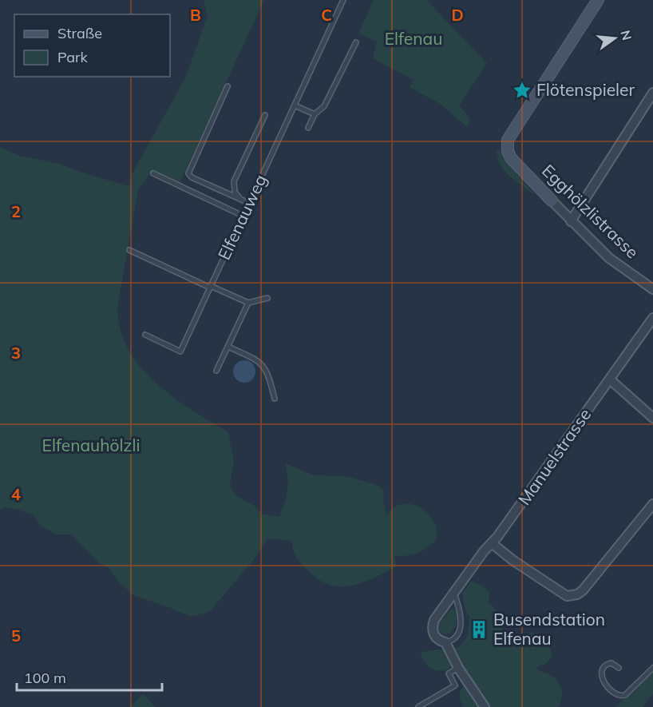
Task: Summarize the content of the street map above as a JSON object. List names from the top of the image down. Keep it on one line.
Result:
{"streets":{"street":["Egghölzlistrasse","Manuelstrasse"],"lane":["Elfenauweg"]},"parks":["Elfenau","Elfenauhölzli"],"places":{"place":["Flötenspieler"],"building":["Busendstation Elfenau"]},"legend":["Straße","Park"],"scale_bar":"100 m","north":"right","grid":{"columns":["B","C","D"],"rows":["2","3","4","5"]}}
